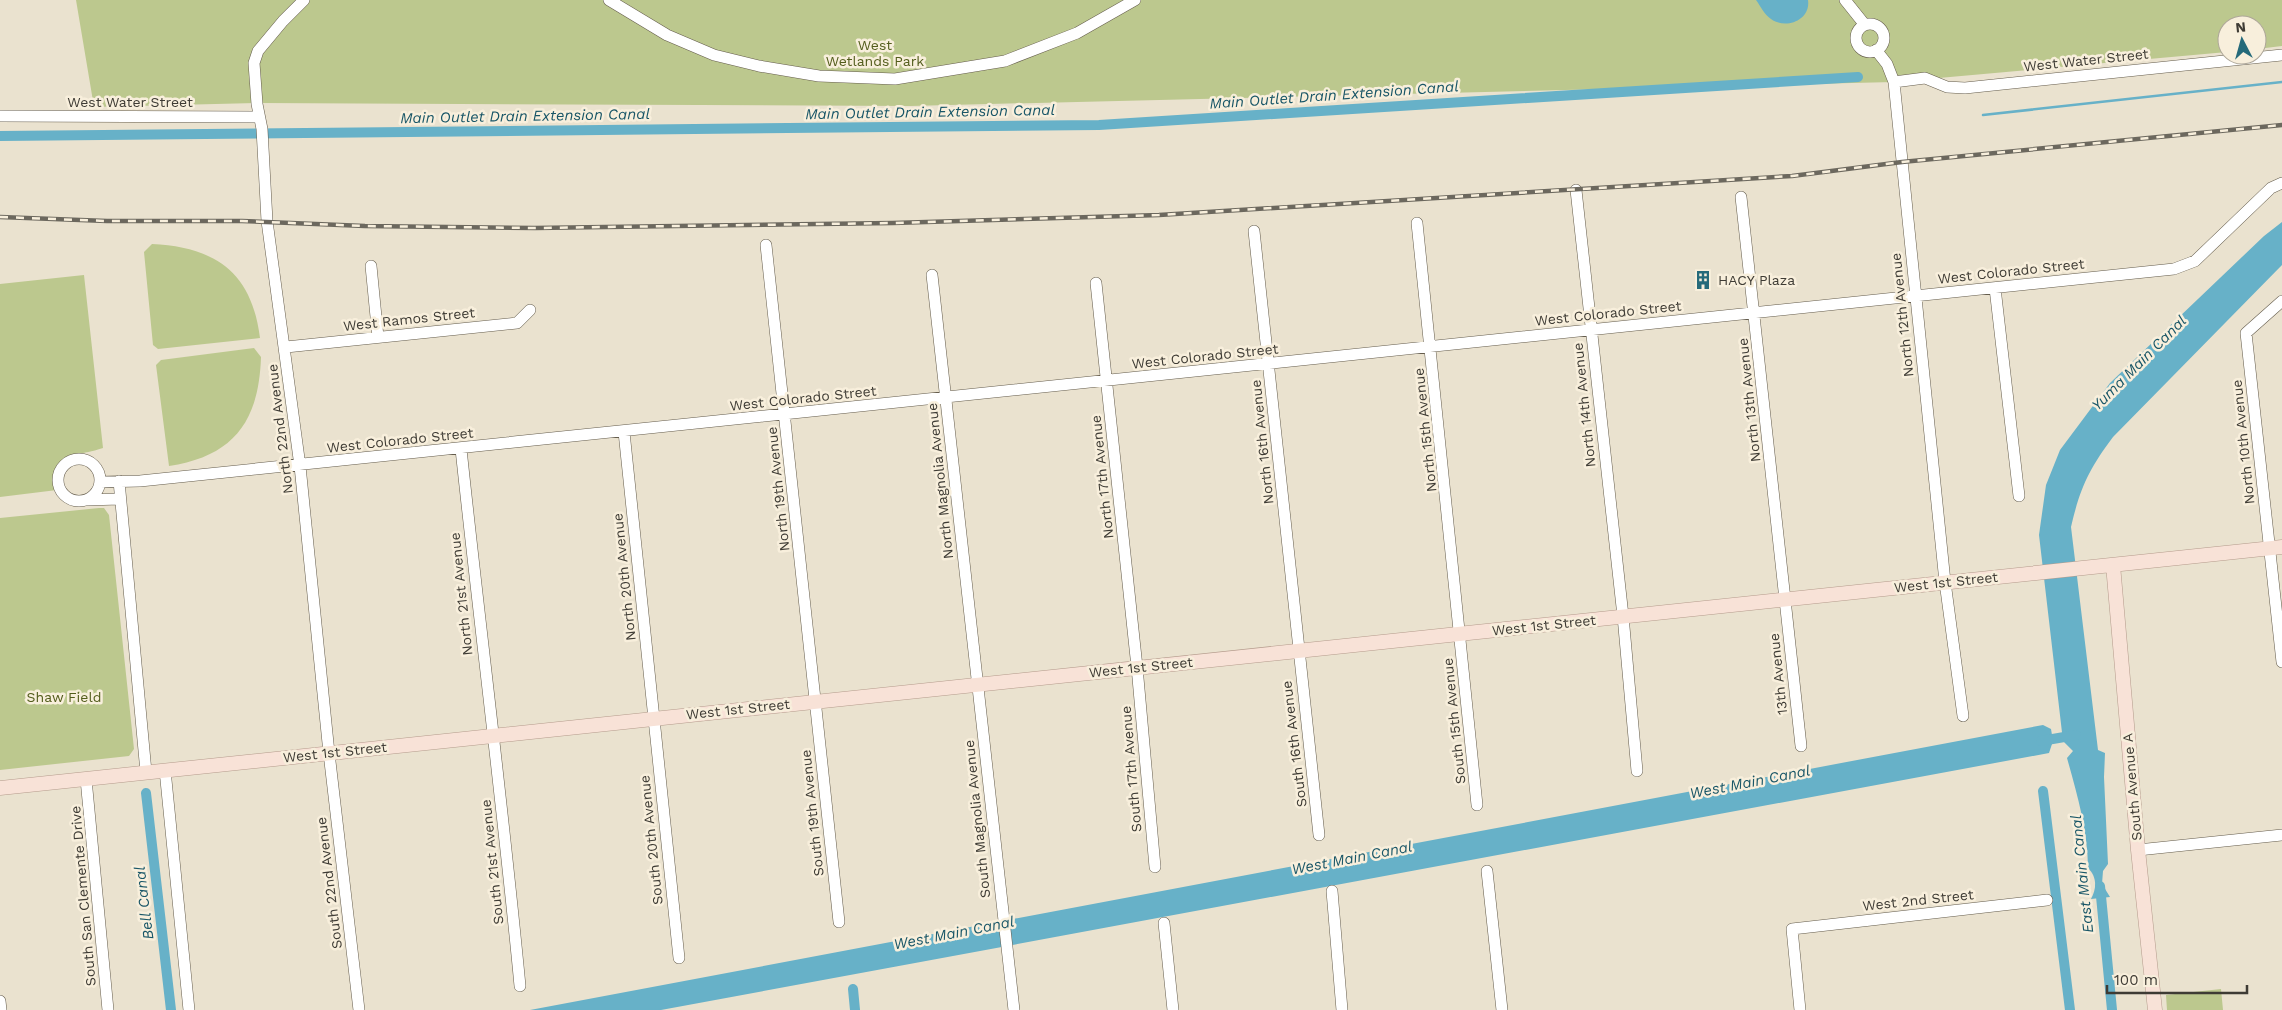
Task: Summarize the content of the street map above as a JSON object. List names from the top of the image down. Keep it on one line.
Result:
{"streets":{"main road":["West 1st Street","South Avenue A"],"street":["West Water Street","West Colorado Street","North 12th Avenue","West Ramos Street","North 13th Avenue","North 14th Avenue","North 22nd Avenue","North 15th Avenue","North 16th Avenue","North 10th Avenue","North 17th Avenue","North Magnolia Avenue","North 19th Avenue","North 20th Avenue","North 21st Avenue","13th Avenue","South 15th Avenue","South 16th Avenue","South 17th Avenue","South 19th Avenue","South Magnolia Avenue","South 20th Avenue","South 21st Avenue","South 22nd Avenue","South San Clemente Drive","West 2nd Street"]},"crossings":[["West Water Street","North 12th Avenue"],["West Water Street","North 22nd Avenue"],["West Colorado Street","North 12th Avenue"],["West Colorado Street","North 13th Avenue"],["West Colorado Street","North 14th Avenue"],["West Colorado Street","North 22nd Avenue"],["West Colorado Street","North 15th Avenue"],["West Colorado Street","North 16th Avenue"],["West Colorado Street","North 17th Avenue"],["West Colorado Street","North Magnolia Avenue"],["West Colorado Street","North 19th Avenue"],["West Colorado Street","North 20th Avenue"],["West Colorado Street","North 21st Avenue"],["North 12th Avenue","West 1st Street"],["West Ramos Street","North 22nd Avenue"],["North 13th Avenue","West 1st Street"],["North 13th Avenue","13th Avenue"],["North 14th Avenue","West 1st Street"],["North 22nd Avenue","West 1st Street"],["North 22nd Avenue","South 22nd Avenue"],["North 15th Avenue","West 1st Street"],["North 15th Avenue","South 15th Avenue"],["North 16th Avenue","West 1st Street"],["North 16th Avenue","South 16th Avenue"],["North 10th Avenue","West 1st Street"],["North 17th Avenue","West 1st Street"],["North 17th Avenue","South 17th Avenue"],["North Magnolia Avenue","West 1st Street"],["North Magnolia Avenue","South Magnolia Avenue"],["North 19th Avenue","West 1st Street"],["North 19th Avenue","South 19th Avenue"],["North 20th Avenue","West 1st Street"],["North 20th Avenue","South 20th Avenue"],["West 1st Street","North 21st Avenue"],["West 1st Street","13th Avenue"],["West 1st Street","South 15th Avenue"],["West 1st Street","South 16th Avenue"],["West 1st Street","South 17th Avenue"],["West 1st Street","South Avenue A"],["West 1st Street","South 19th Avenue"],["West 1st Street","South Magnolia Avenue"],["West 1st Street","South 20th Avenue"],["West 1st Street","South 21st Avenue"],["West 1st Street","South 22nd Avenue"],["West 1st Street","South San Clemente Drive"],["North 21st Avenue","South 21st Avenue"]],"water":["Main Outlet Drain Extension Canal","Yuma Main Canal","West Main Canal","East Main Canal","Bell Canal"],"parks":["West Wetlands Park","Shaw Field"],"places":{"building":["HACY Plaza"]},"scale_bar":"100 m","north":"top"}
